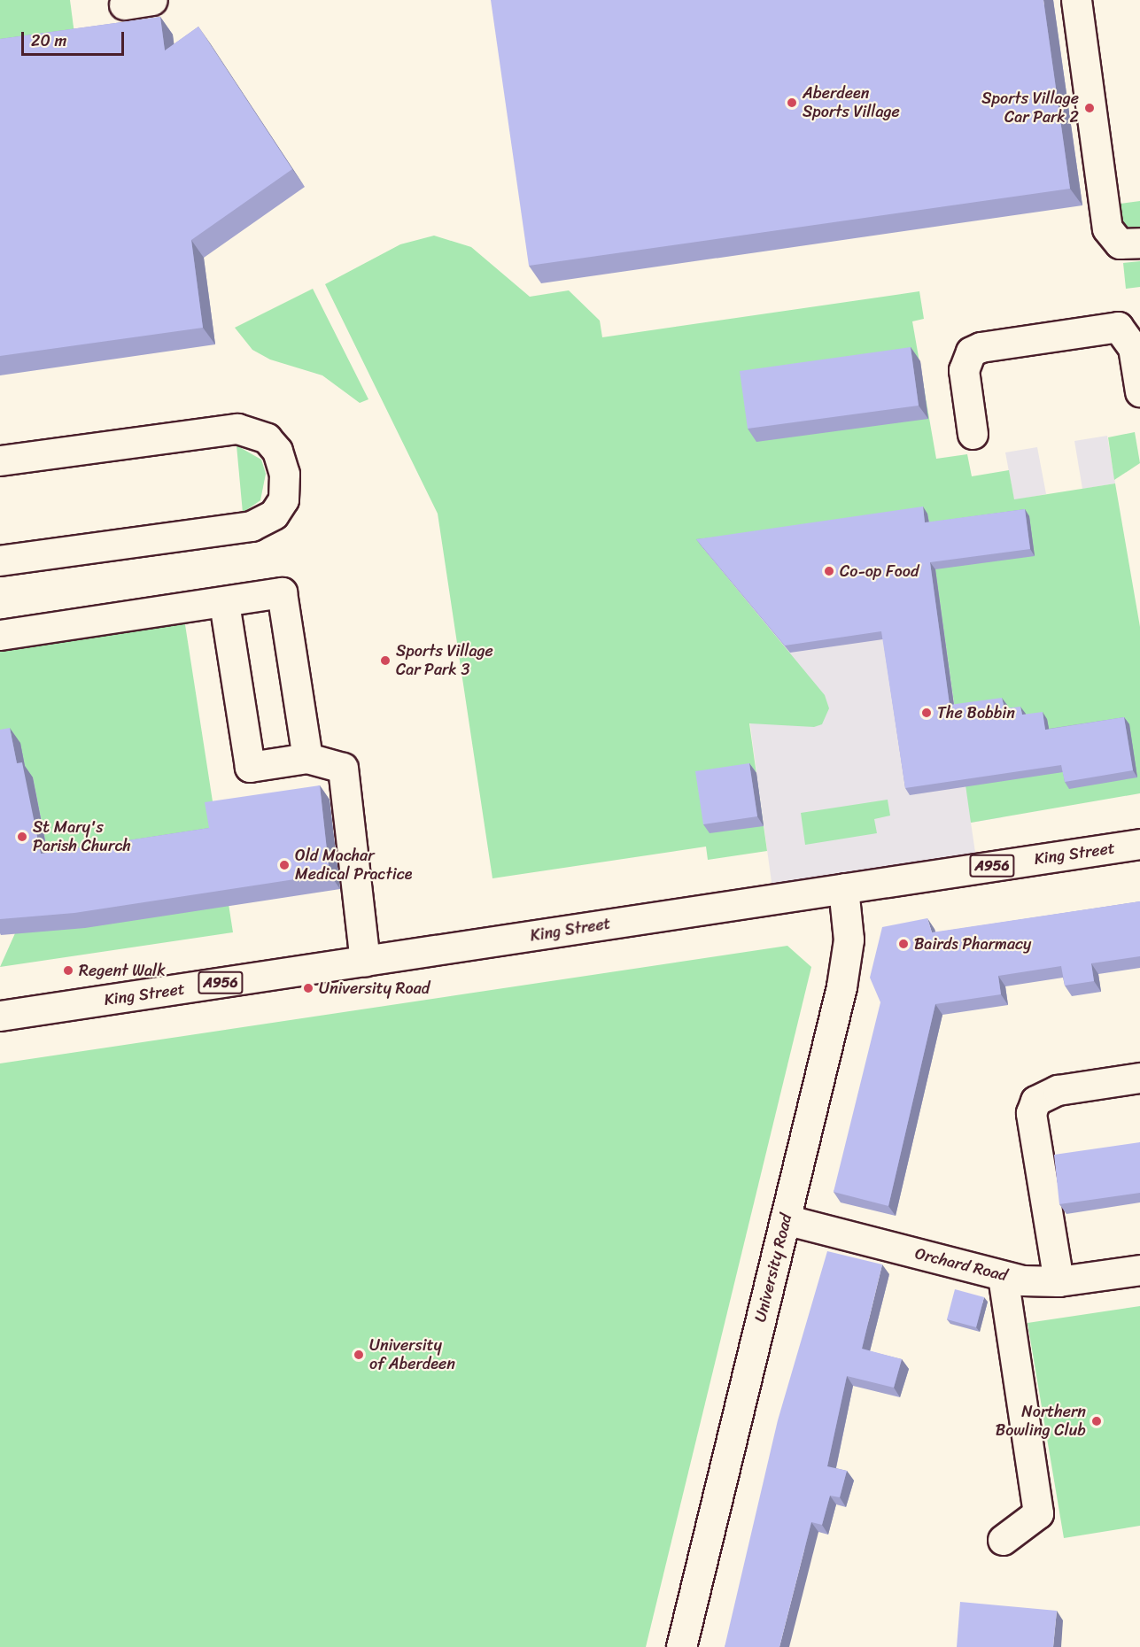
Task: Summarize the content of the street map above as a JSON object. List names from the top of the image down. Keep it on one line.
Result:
{"streets":{"street":["King Street","A956","Orchard Road","University Road"]},"crossings":[["King Street","University Road"],["Orchard Road","University Road"]],"places":["Aberdeen Sports Village","Sports Village Car Park 2","Co-op Food","Sports Village Car Park 3","The Bobbin","St Mary's Parish Church","Old Machar Medical Practice","Bairds Pharmacy","Regent Walk","University Road","University of Aberdeen","Northern Bowling Club"],"scale_bar":"20 m"}
